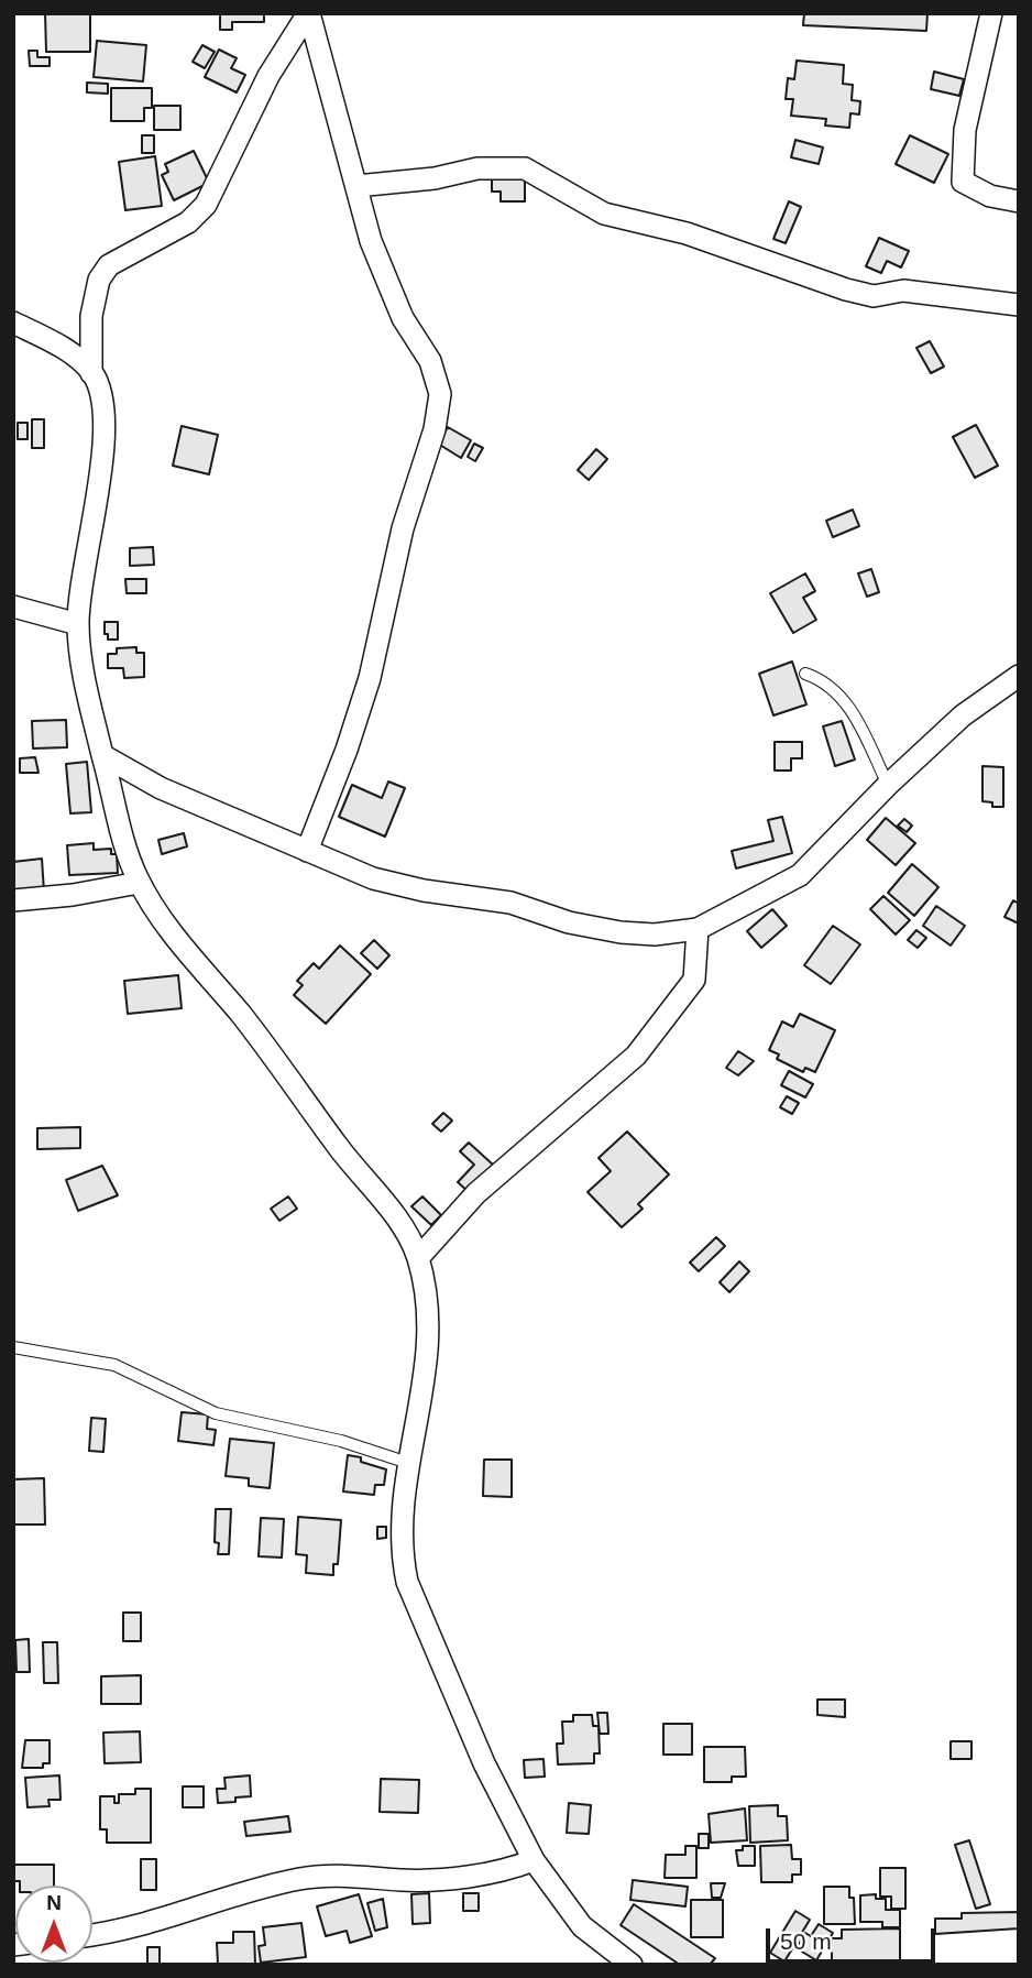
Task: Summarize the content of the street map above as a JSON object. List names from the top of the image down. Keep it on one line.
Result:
{"scale_bar":"50 m","north":"top"}
